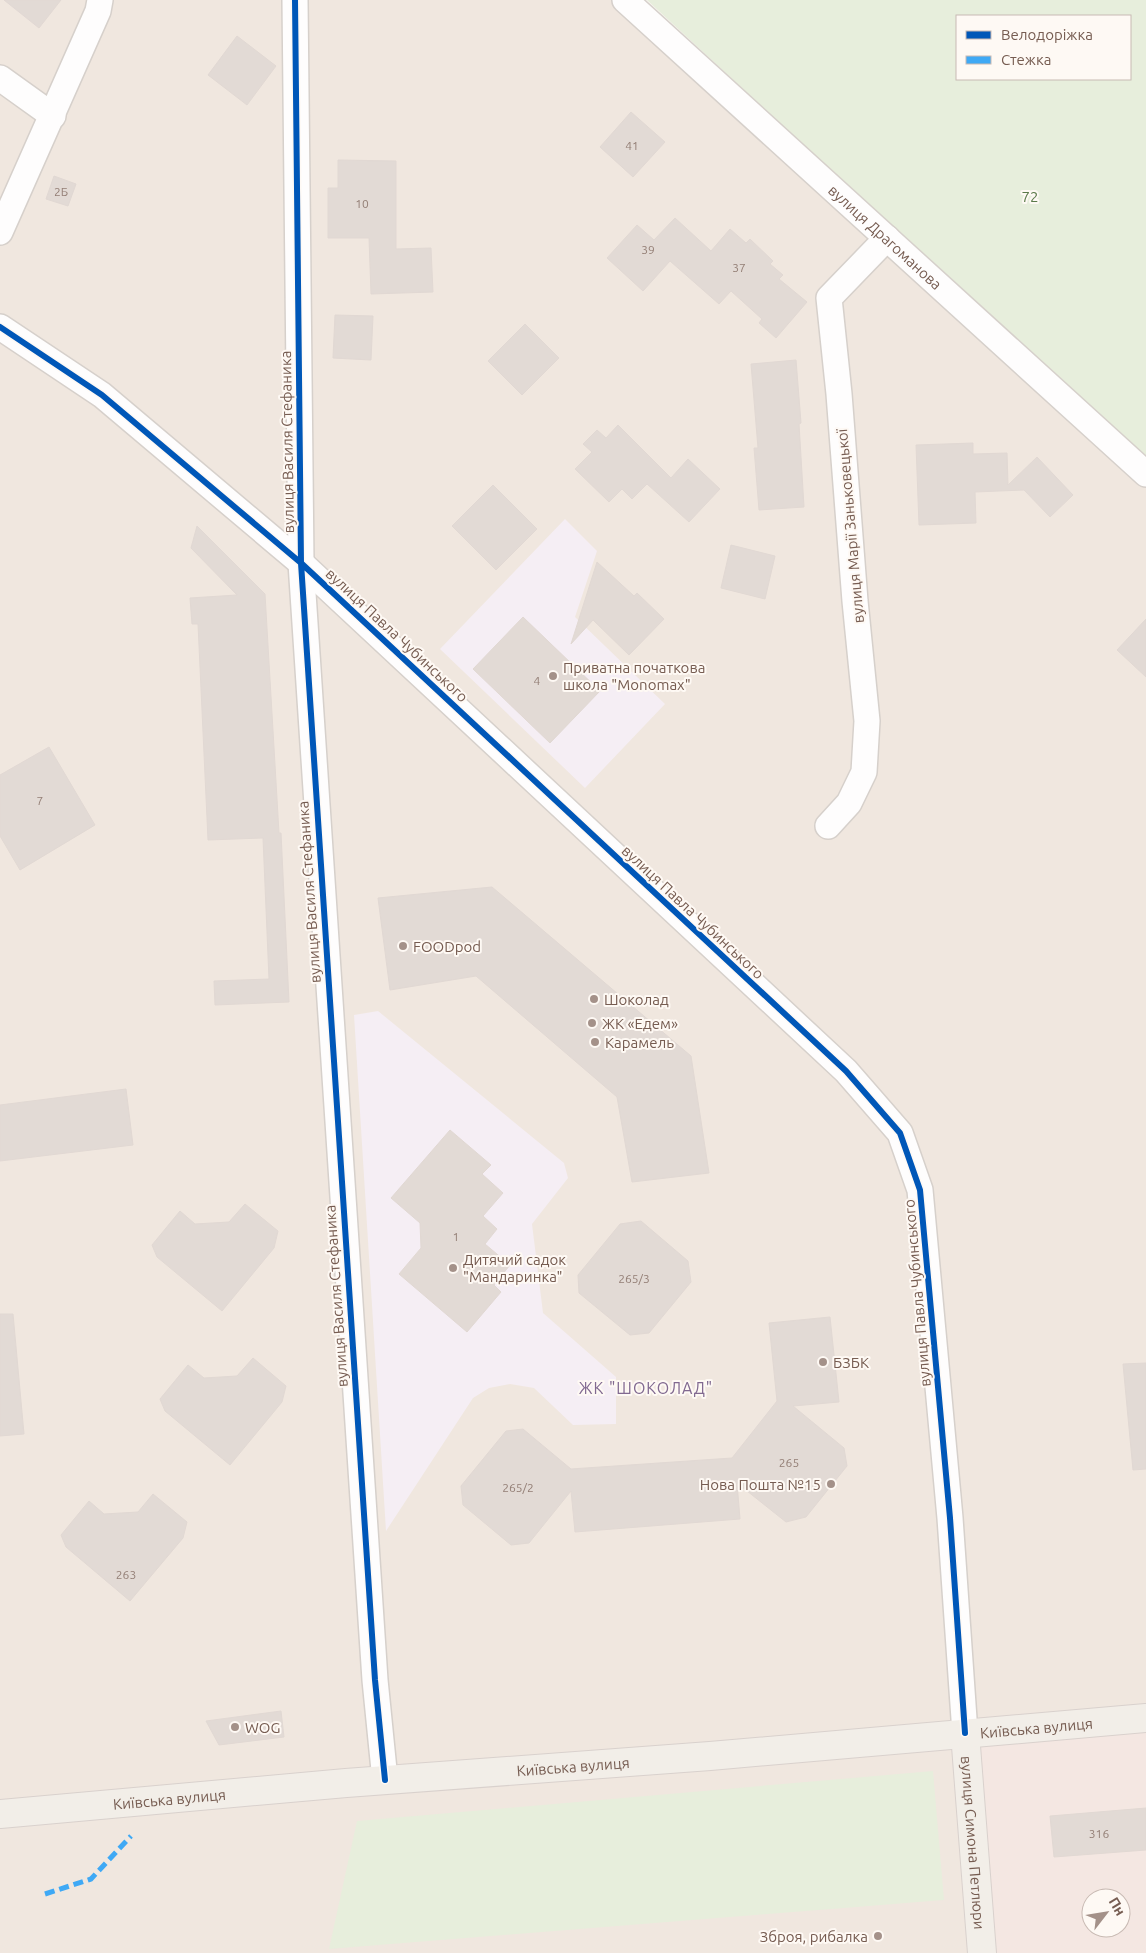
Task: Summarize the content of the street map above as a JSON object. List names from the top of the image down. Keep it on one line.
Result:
{"streets":{"main road":["Київська вулиця","вулиця Симона Петлюри"],"street":["вулиця Драгоманова","вулиця Василя Стефаника","вулиця Марії Заньковецької","вулиця Павла Чубинського"]},"crossings":[["вулиця Драгоманова","вулиця Марії Заньковецької"],["вулиця Василя Стефаника","вулиця Павла Чубинського"],["вулиця Василя Стефаника","Київська вулиця"],["вулиця Павла Чубинського","Київська вулиця"],["вулиця Павла Чубинського","вулиця Симона Петлюри"],["Київська вулиця","вулиця Симона Петлюри"]],"districts":["ЖК \"ШОКОЛАД\""],"parks":["72"],"places":["Приватна початкова школа \"Monomax\"","FOODpod","Шоколад","ЖК «Едем»","Карамель","Дитячий садок \"Мандаринка\"","БЗБК","Нова Пошта №15","WOG","Зброя, рибалка"],"house_numbers":["41","2Б","10","39","37","4","7","1","265/3","265","265/2","263","316"],"legend":["Велодоріжка","Стежка"],"north":"top right"}
